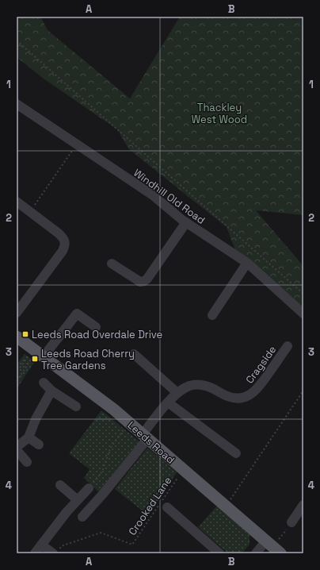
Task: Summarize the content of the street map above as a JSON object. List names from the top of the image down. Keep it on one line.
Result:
{"streets":{"main road":["Leeds Road"],"street":["Windhill Old Road","Cragside"],"path":["Crooked Lane"]},"crossings":[["Cragside","Leeds Road"],["Leeds Road","Crooked Lane"]],"parks":["Thackley West Wood"],"places":{"transit":["Leeds Road Overdale Drive","Leeds Road Cherry Tree Gardens"]},"grid":{"columns":["A","B"],"rows":["1","2","3","4"]}}
